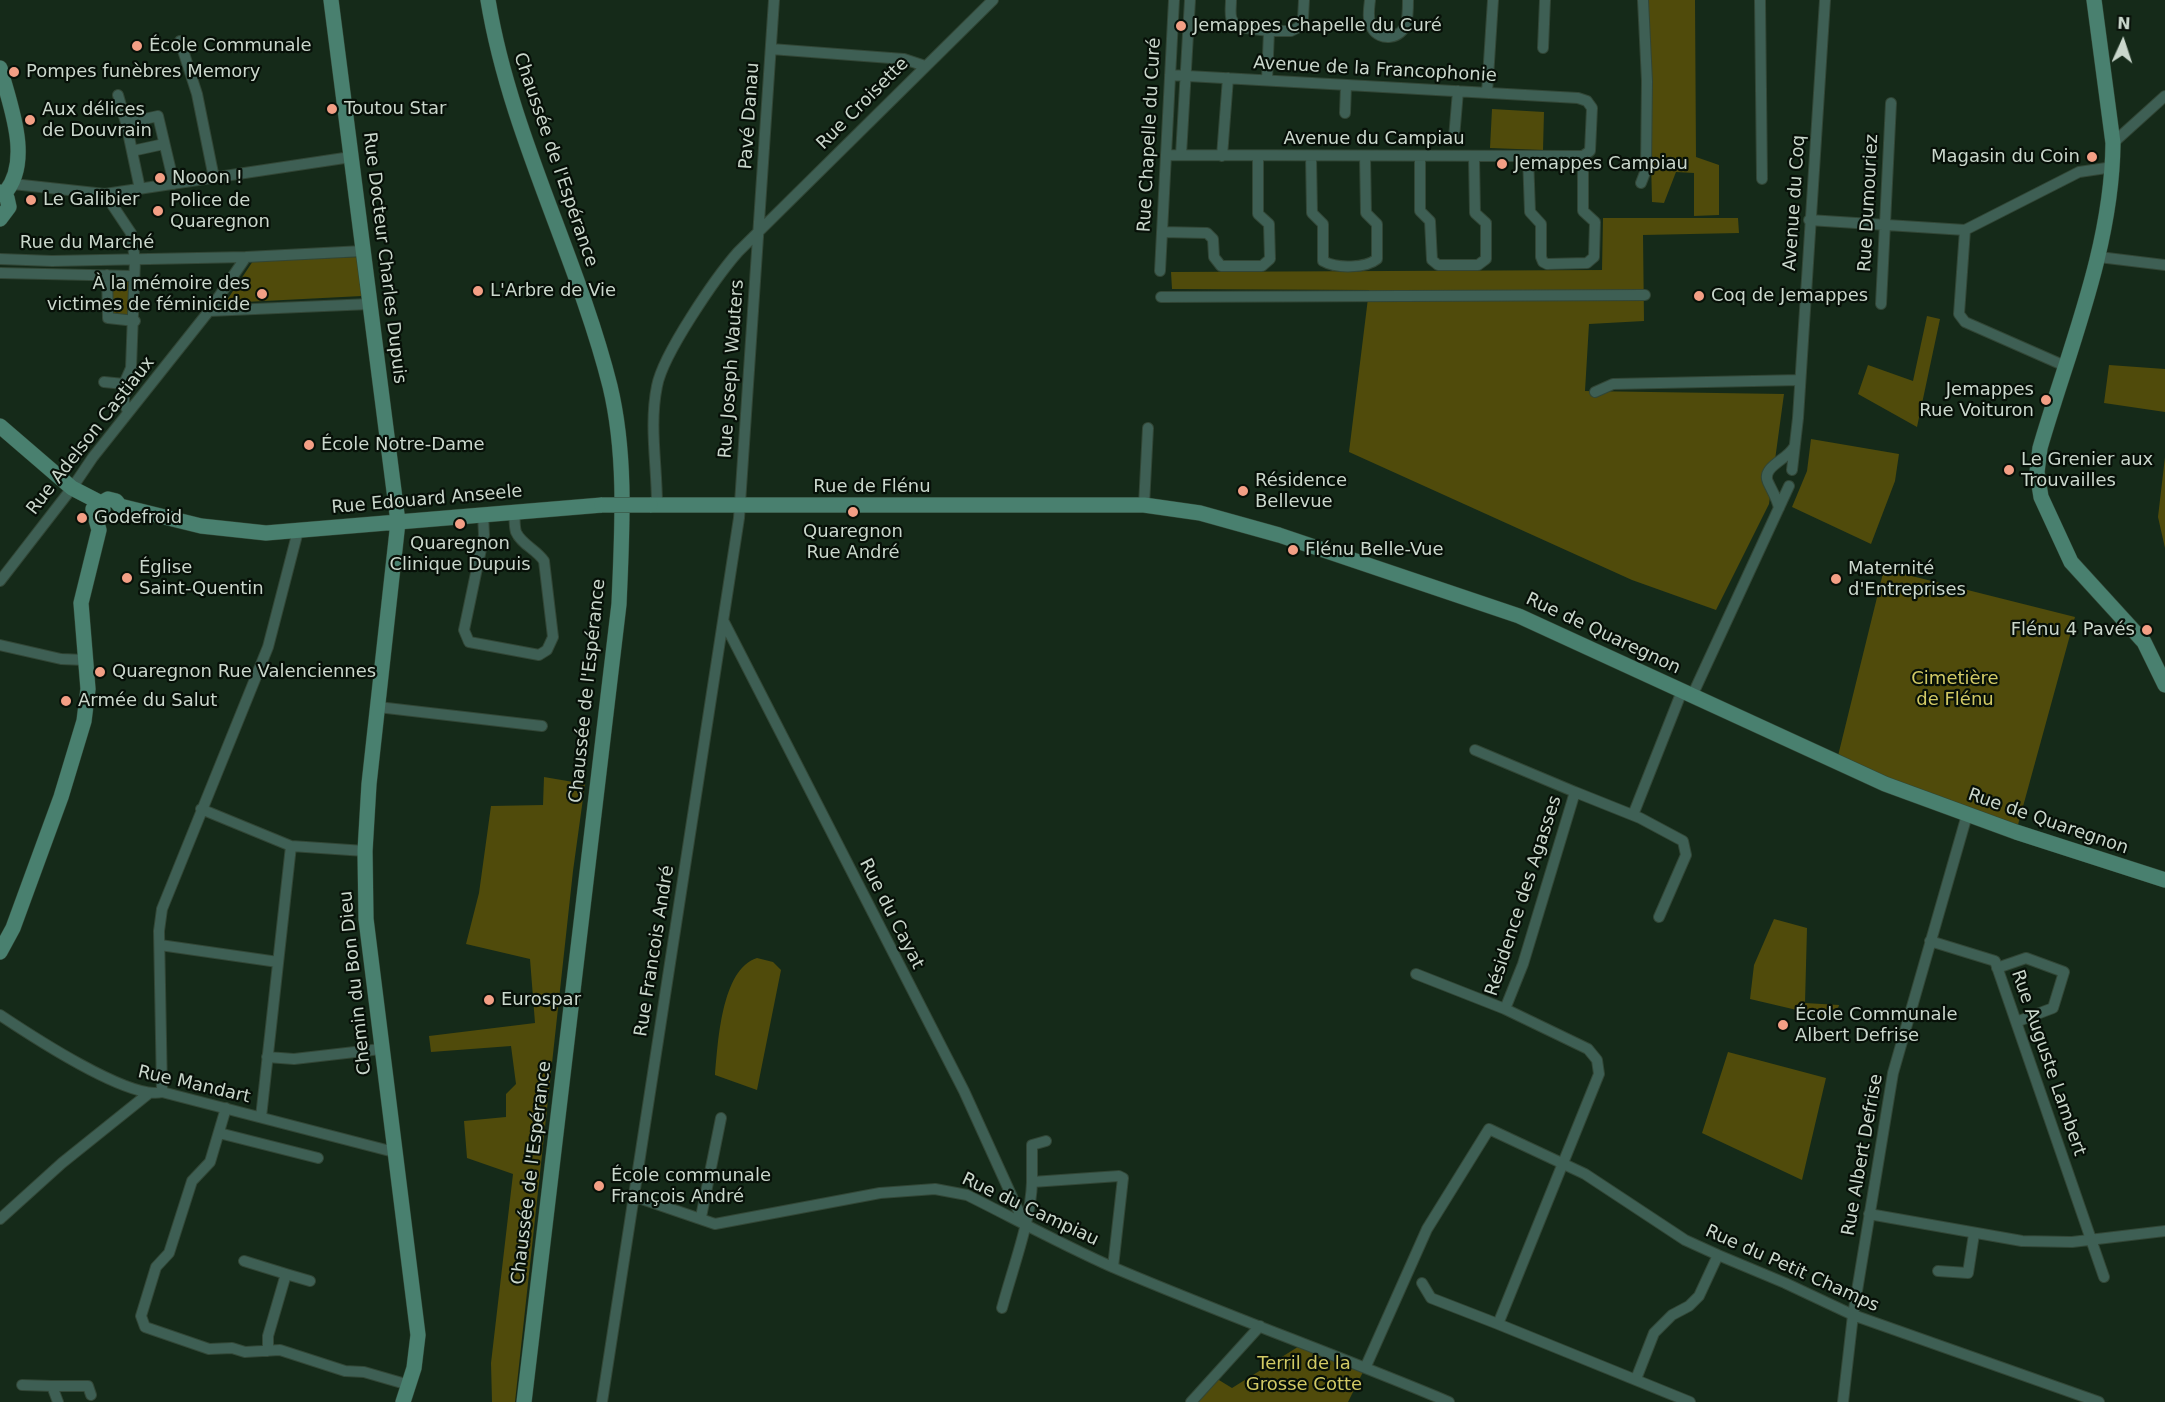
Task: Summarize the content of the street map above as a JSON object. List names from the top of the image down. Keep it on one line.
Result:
{"streets":{"street":["Avenue de la Francophonie","Rue Croisette","Pavé Danau","Rue Chapelle du Curé","Avenue du Campiau","Chaussée de l'Espérance","Avenue du Coq","Rue Dumouriez","Rue du Marché","Rue Docteur Charles Dupuis","Rue Joseph Wauters","Rue Adelson Castiaux","Rue de Flénu","Rue Edouard Anseele","Rue de Quaregnon","Résidence des Agasses","Rue du Cayat","Rue Francois André","Chemin du Bon Dieu","Rue Auguste Lambert","Rue Mandart","Rue Albert Defrise","Rue du Campiau","Rue du Petit Champs"]},"crossings":[["Avenue de la Francophonie","Rue Chapelle du Curé"],["Avenue de la Francophonie","Avenue du Campiau"],["Rue Croisette","Pavé Danau"],["Rue Croisette","Rue Joseph Wauters"],["Rue Croisette","Rue Edouard Anseele"],["Pavé Danau","Rue Joseph Wauters"],["Rue Chapelle du Curé","Avenue du Campiau"],["Rue du Marché","Rue Docteur Charles Dupuis"],["Rue du Marché","Rue Adelson Castiaux"],["Rue Docteur Charles Dupuis","Rue Edouard Anseele"],["Rue Docteur Charles Dupuis","Chemin du Bon Dieu"],["Rue Joseph Wauters","Rue de Flénu"],["Rue Joseph Wauters","Rue Edouard Anseele"],["Rue Joseph Wauters","Rue Francois André"],["Rue de Flénu","Rue Edouard Anseele"],["Rue de Flénu","Rue de Quaregnon"],["Rue de Flénu","Rue Francois André"],["Rue Edouard Anseele","Rue Francois André"],["Rue Edouard Anseele","Chemin du Bon Dieu"],["Rue de Quaregnon","Rue Albert Defrise"],["Résidence des Agasses","Rue du Petit Champs"],["Rue du Cayat","Rue Francois André"],["Rue du Cayat","Rue du Campiau"],["Rue Francois André","Rue du Campiau"],["Chemin du Bon Dieu","Rue Mandart"],["Rue Auguste Lambert","Rue Albert Defrise"],["Rue Albert Defrise","Rue du Petit Champs"],["Rue du Campiau","Rue du Petit Champs"]],"parks":["Cimetière de Flénu","Terril de la Grosse Cotte"],"places":["Jemappes Chapelle du Curé","École Communale","Pompes funèbres Memory","Toutou Star","Aux délices de Douvrain","Magasin du Coin","Jemappes Campiau","Nooon !","Le Galibier","Police de Quaregnon","L'Arbre de Vie","À la mémoire des victimes de féminicide","Coq de Jemappes","Jemappes Rue Voituron","École Notre-Dame","Le Grenier aux Trouvailles","Résidence Bellevue","Quaregnon Rue André","Godefroid","Quaregnon Clinique Dupuis","Flénu Belle-Vue","Église Saint-Quentin","Maternité d'Entreprises","Flénu 4 Pavés","Quaregnon Rue Valenciennes","Armée du Salut","Eurospar","École Communale Albert Defrise","École communale François André"],"north":"top"}
